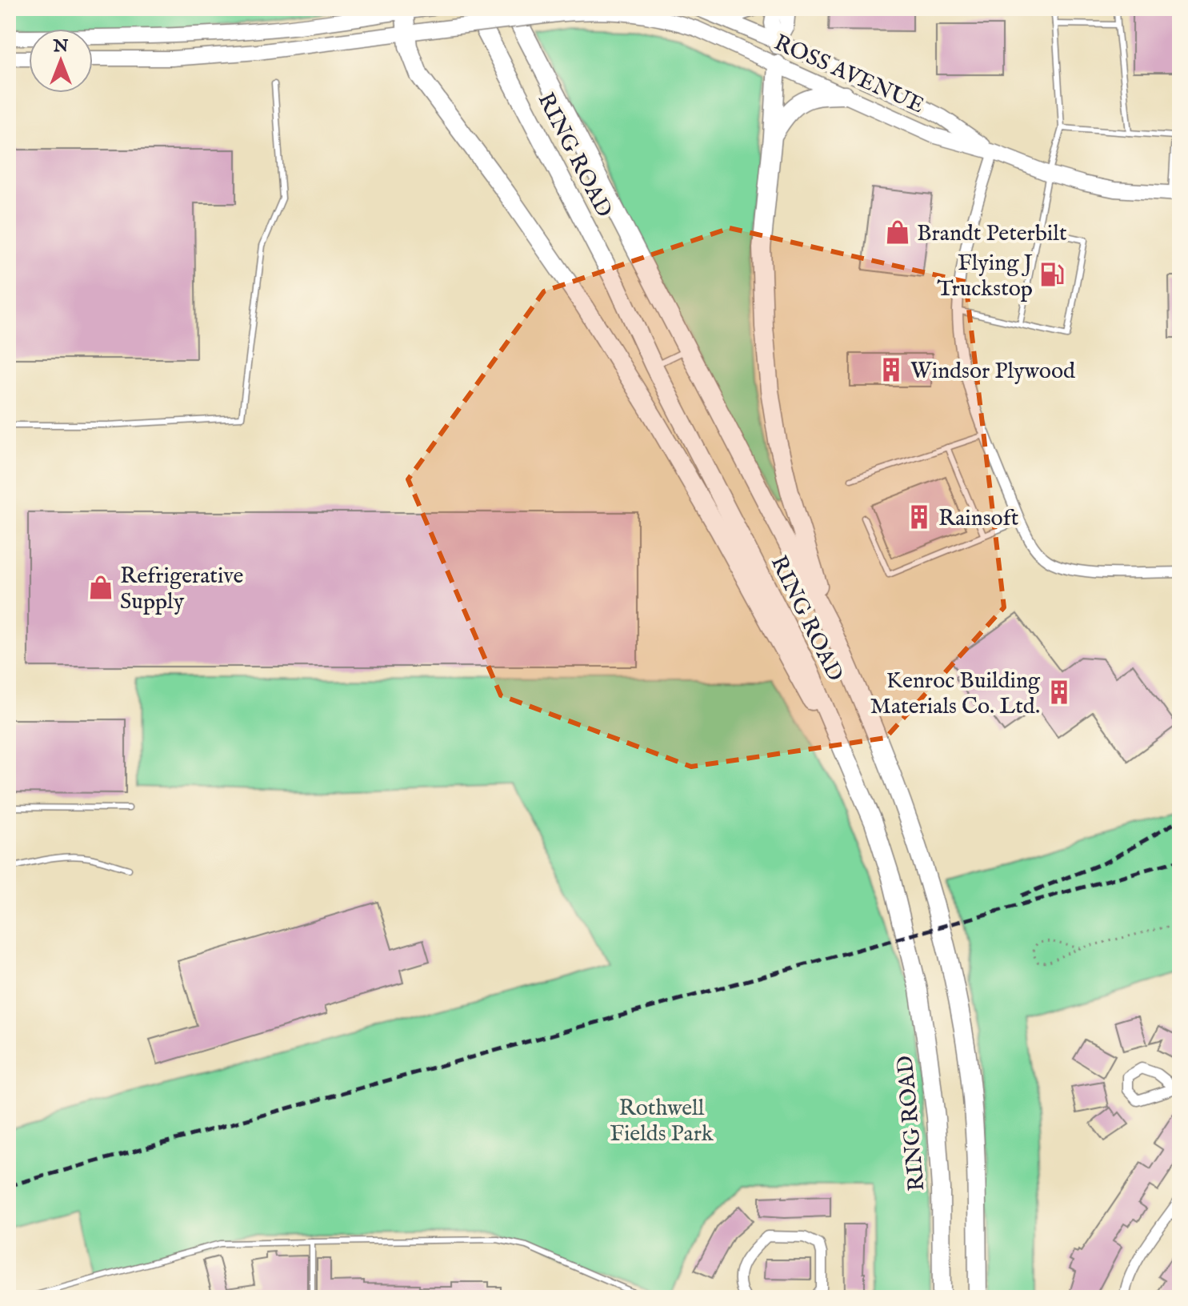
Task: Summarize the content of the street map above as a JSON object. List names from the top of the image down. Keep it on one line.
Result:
{"streets":{"highway":["RING ROAD"],"main road":["ROSS AVENUE"]},"parks":["Rothwell Fields Park"],"places":{"shop":["Brandt Peterbilt","Refrigerative Supply"],"fuel station":["Flying J Truckstop"],"building":["Windsor Plywood","Rainsoft","Kenroc Building Materials Co. Ltd."]},"north":"top"}
